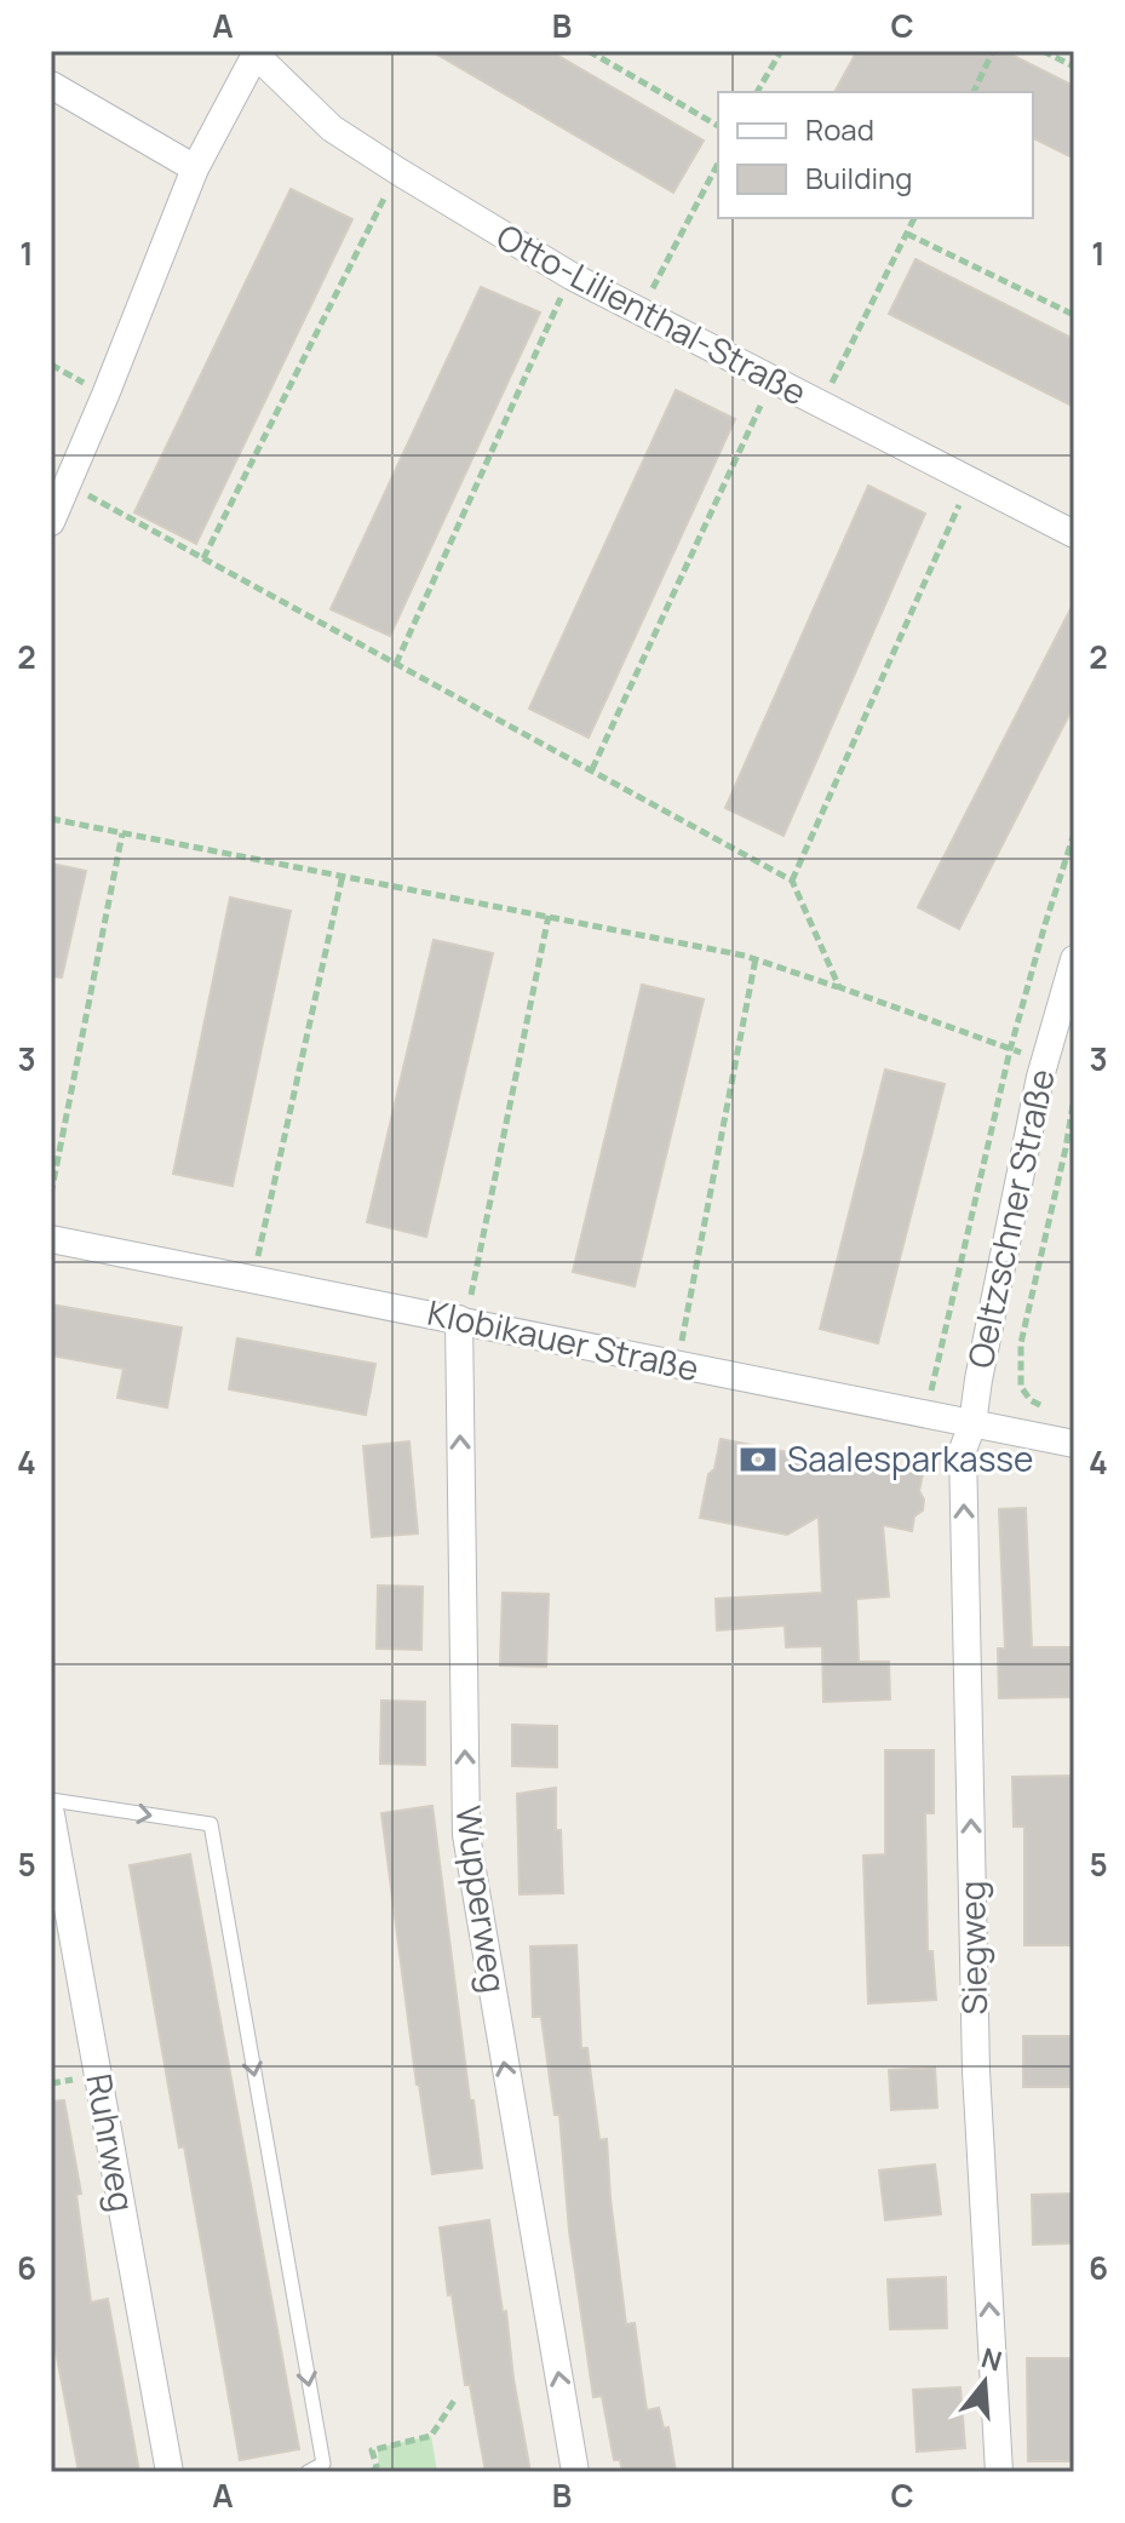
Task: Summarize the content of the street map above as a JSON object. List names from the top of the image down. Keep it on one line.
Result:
{"streets":{"street":["Otto-Lilienthal-Straße","Oeltzschner Straße","Klobikauer Straße","Wupperweg","Siegweg","Ruhrweg"]},"crossings":[["Oeltzschner Straße","Klobikauer Straße"],["Oeltzschner Straße","Siegweg"],["Klobikauer Straße","Wupperweg"],["Klobikauer Straße","Siegweg"]],"one_way":["Wupperweg","Siegweg"],"places":{"bank":["Saalesparkasse"]},"legend":["Road","Building"],"north":"top","grid":{"columns":["A","B","C"],"rows":["1","2","3","4","5","6"]}}
